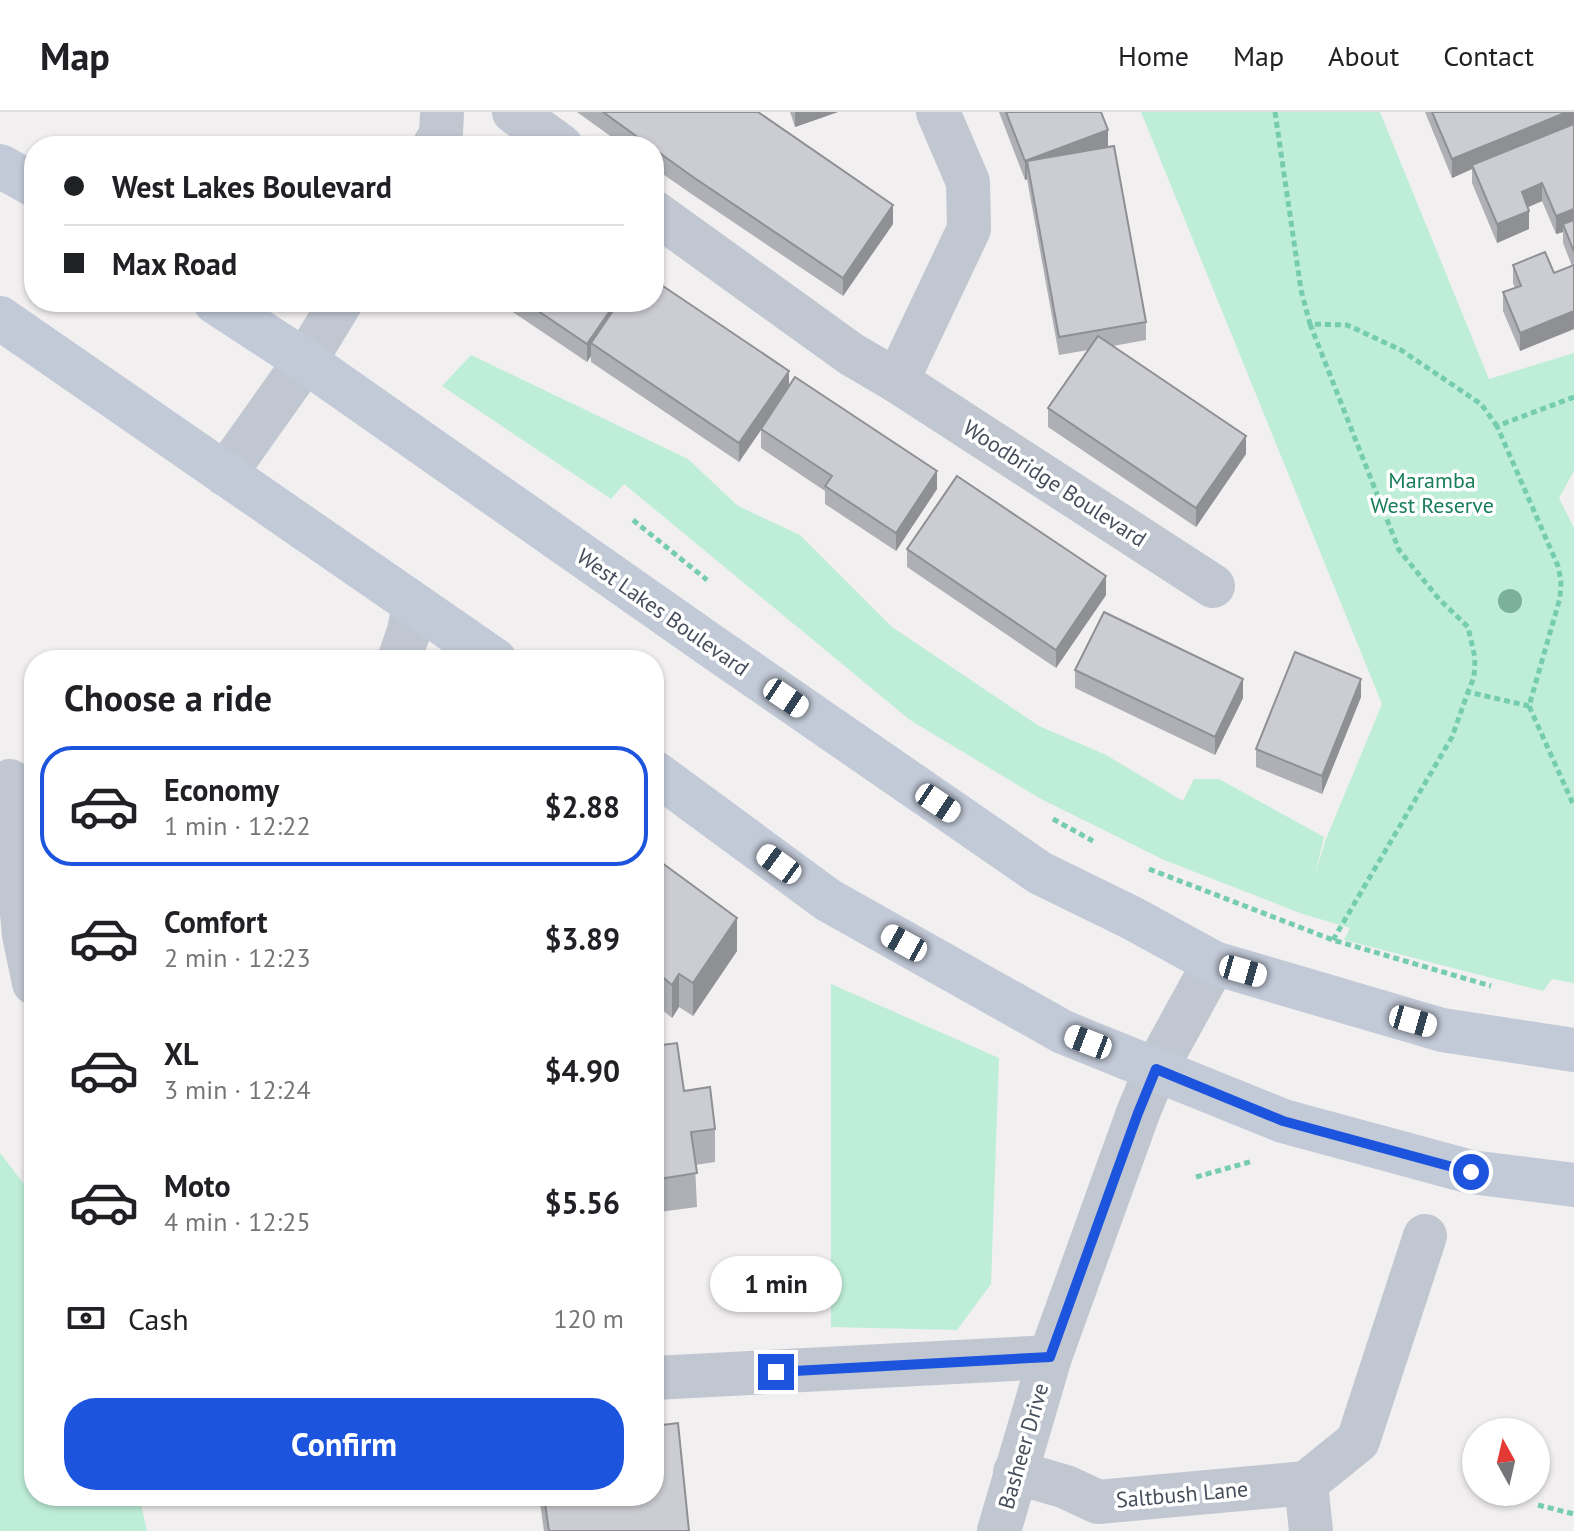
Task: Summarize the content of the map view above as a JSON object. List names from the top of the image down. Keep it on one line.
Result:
{"streets":{"main road":["West Lakes Boulevard"],"street":["Woodbridge Boulevard","Basheer Drive","Saltbush Lane"]},"crossings":[["West Lakes Boulevard","Basheer Drive"],["Basheer Drive","Saltbush Lane"]],"parks":["Maramba West Reserve"],"north":"top","page":{"header":"Map","nav":["Home","Map","About","Contact"],"banner":["West Lakes Boulevard","Max Road"],"heading":"Choose a ride","list":[{"name":"Economy","note":"1 min · 12:22","value":"$2.88"},{"name":"Comfort","note":"2 min · 12:23","value":"$3.89"},{"name":"XL","note":"3 min · 12:24","value":"$4.90"},{"name":"Moto","note":"4 min · 12:25","value":"$5.56"}],"bubble":"1 min","pay":["Cash","120 m"],"buttons":"Confirm"}}
